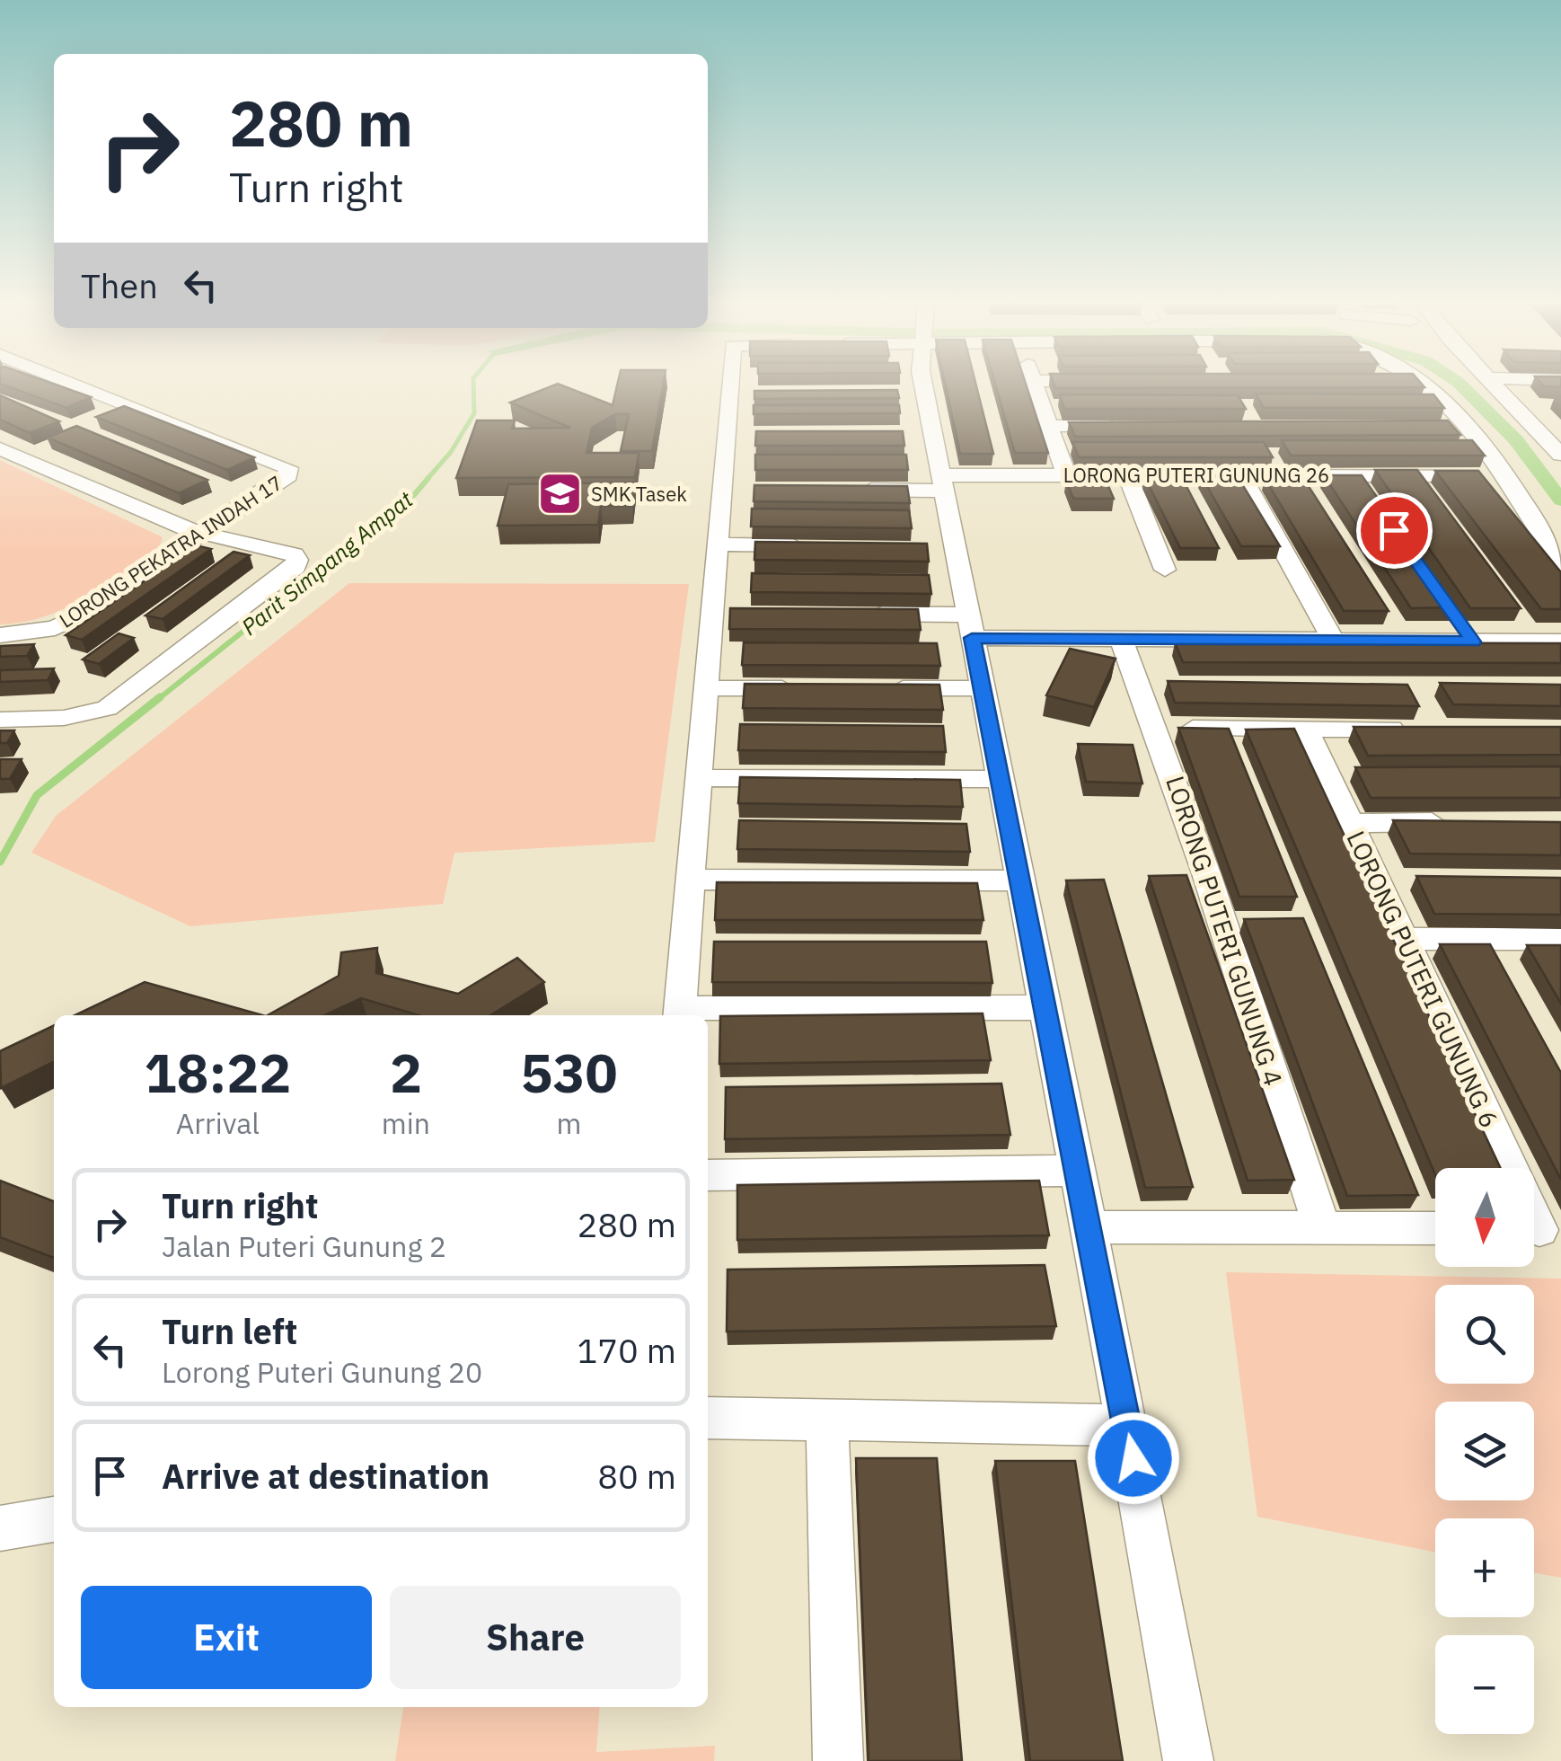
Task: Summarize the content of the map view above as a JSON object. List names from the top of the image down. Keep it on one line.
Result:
{"streets":{"street":["LORONG PUTERI GUNUNG 26","LORONG PEKATRA INDAH 17","LORONG PUTERI GUNUNG 4","LORONG PUTERI GUNUNG 6"]},"water":["Parit Simpang Ampat"],"places":{"school or university":["SMK Tasek"]},"north":"bottom","page":{"turn":["280 m","Turn right"],"then":"Then","eta":["18:22","Arrival","2","min","530","m"],"map_buttons":["+","−"],"list":[{"name":"Turn right","note":"Jalan Puteri Gunung 2","value":"280 m"},{"name":"Turn left","note":"Lorong Puteri Gunung 20","value":"170 m"},{"name":"Arrive at destination","value":"80 m"}],"buttons":["Exit","Share"]}}
